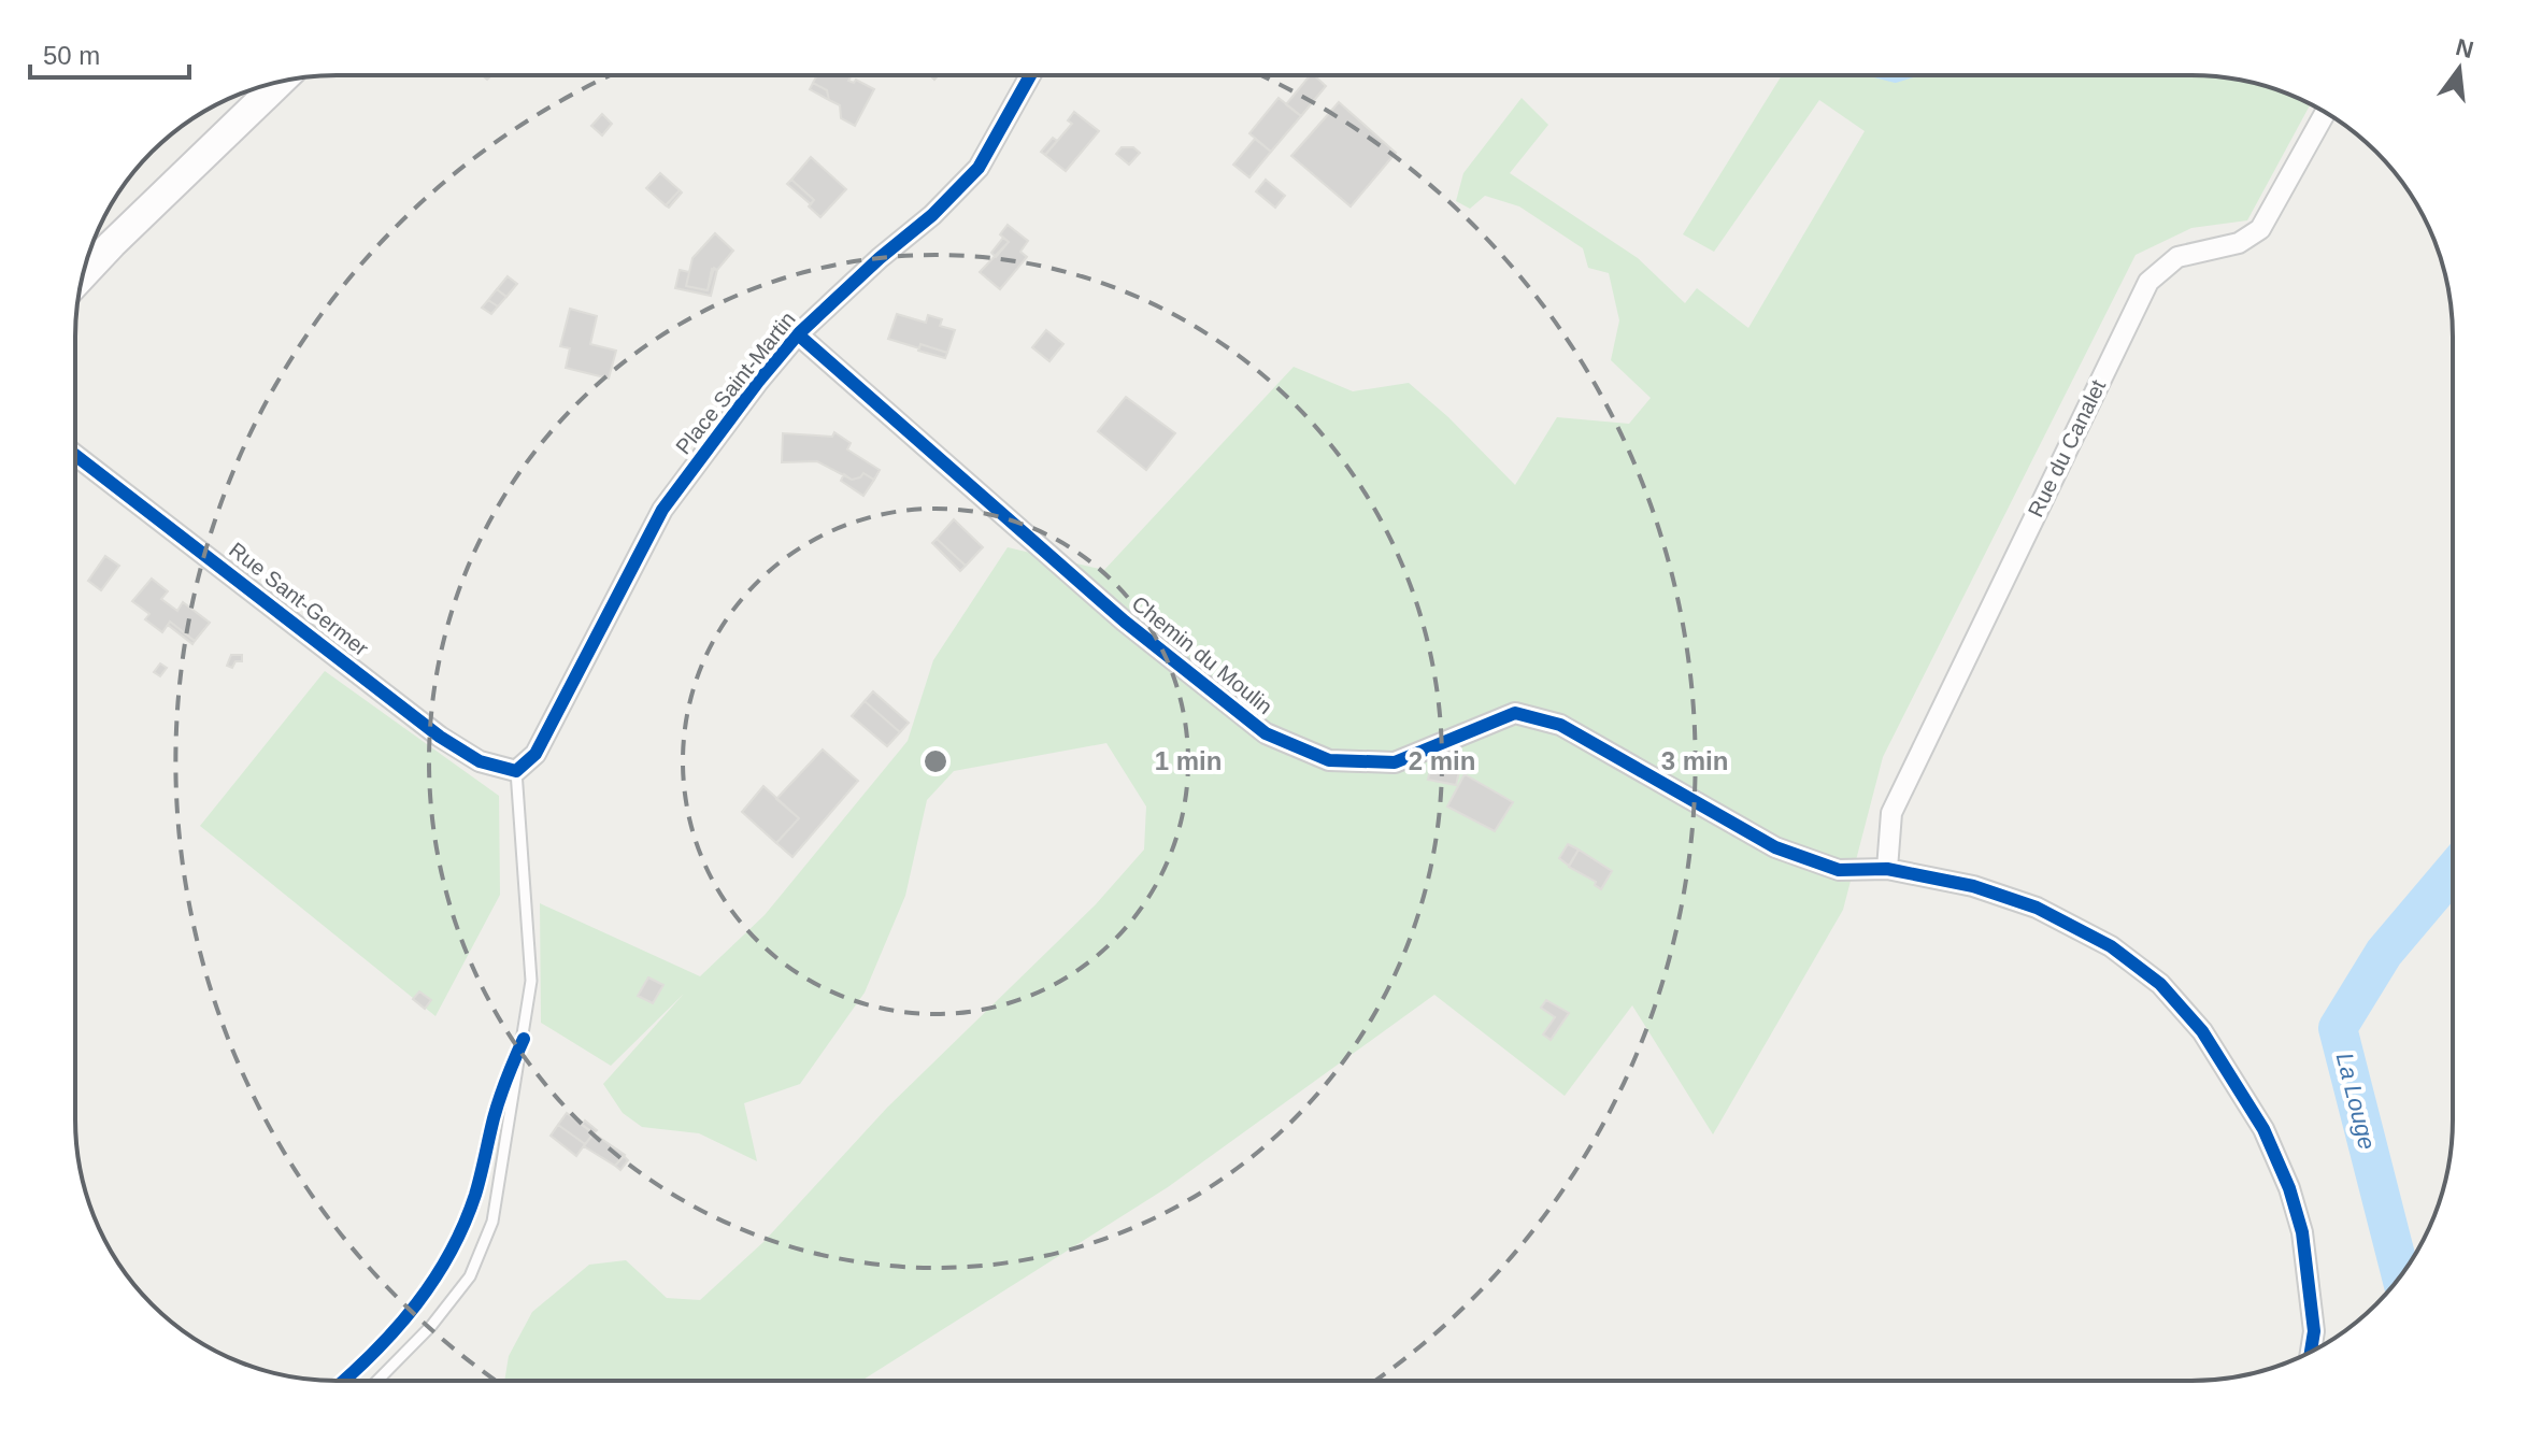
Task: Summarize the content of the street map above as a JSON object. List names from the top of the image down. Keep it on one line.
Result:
{"streets":{"street":["Place Saint-Martin","Rue du Canalet","Rue Sant-Germer","Chemin du Moulin"]},"crossings":[["Place Saint-Martin","Rue Sant-Germer"],["Place Saint-Martin","Chemin du Moulin"],["Rue du Canalet","Chemin du Moulin"]],"water":["La Louge"],"scale_bar":"50 m","north":"top","rings":["1 min","2 min","3 min"]}
